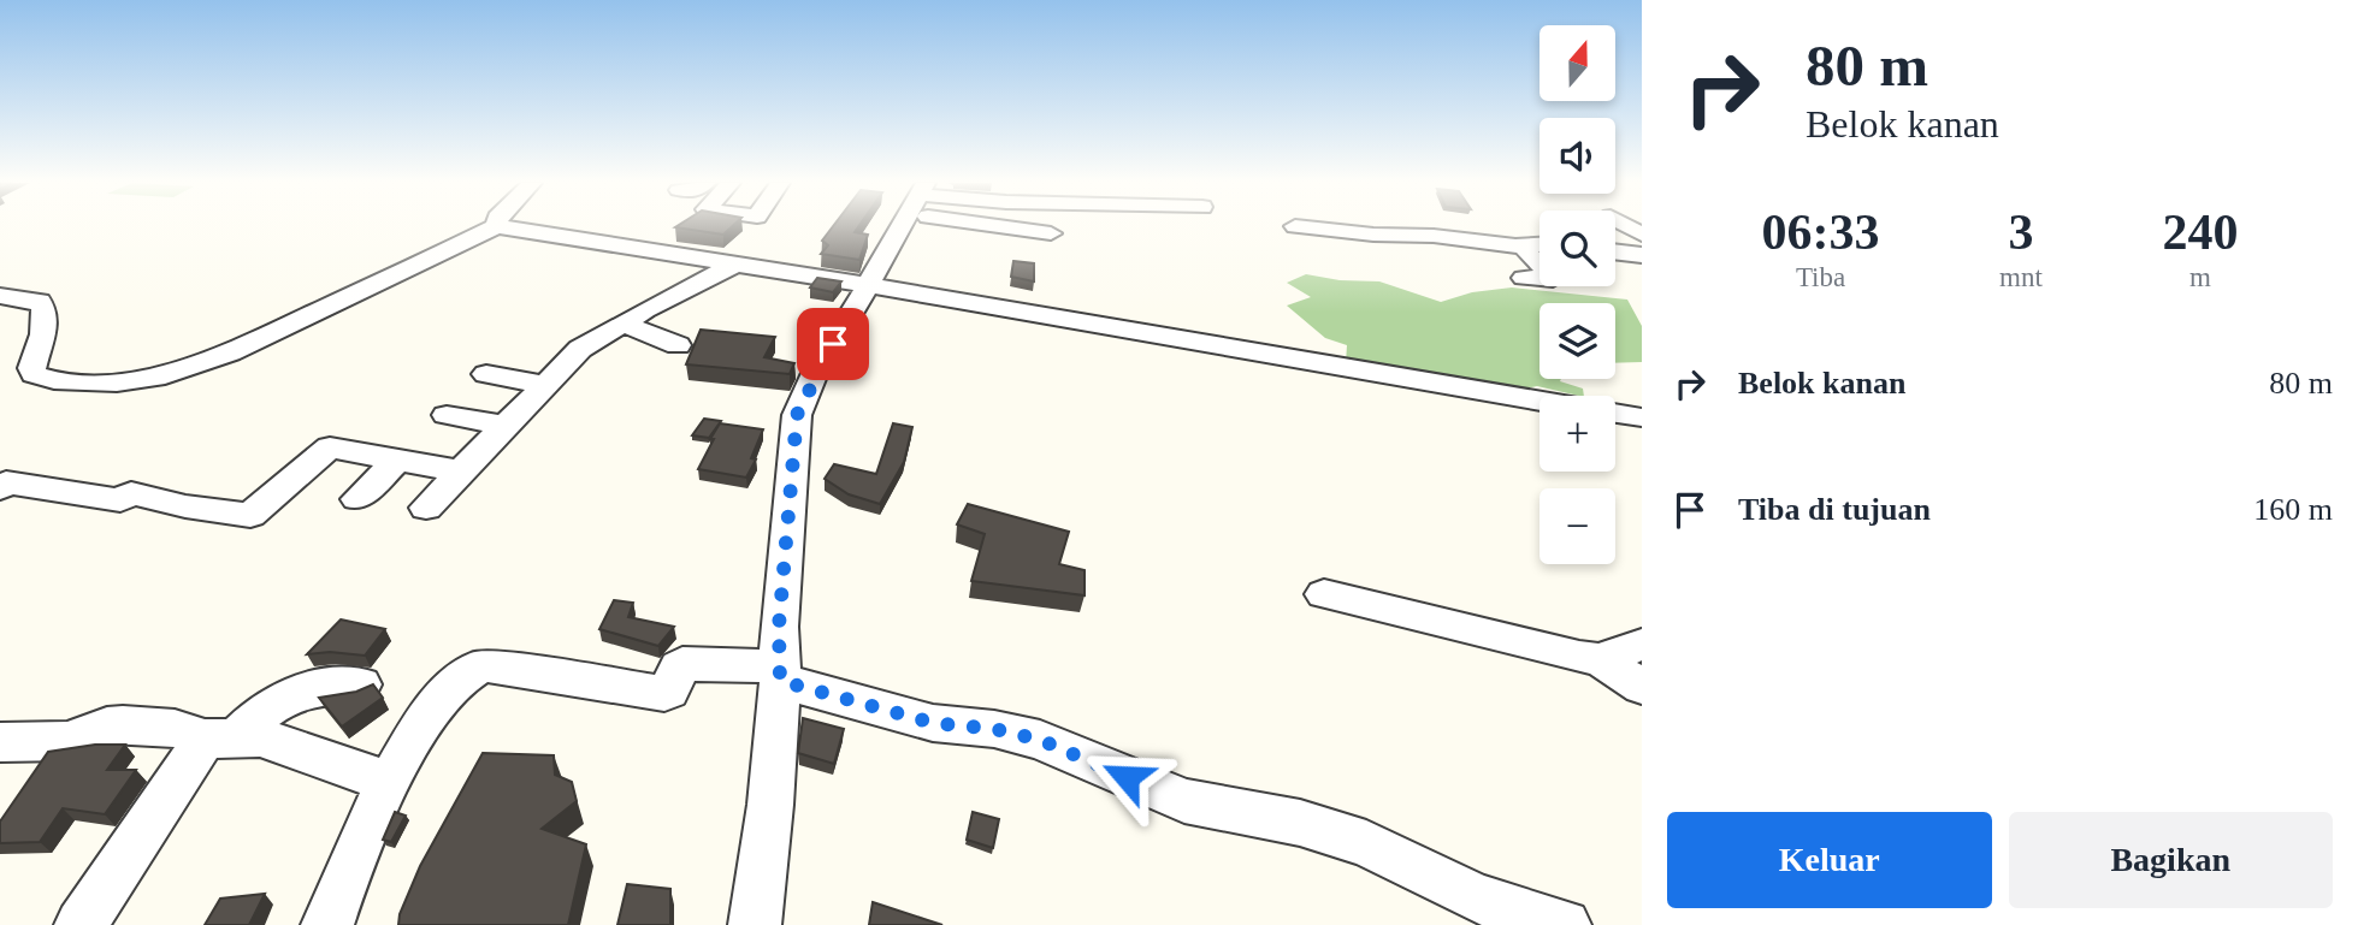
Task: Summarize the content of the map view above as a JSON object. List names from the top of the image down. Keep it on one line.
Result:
{"north":"top","page":{"turn":["80 m","Belok kanan"],"map_buttons":["+","−"],"eta":["06:33","Tiba","3","mnt","240","m"],"list":[{"name":"Belok kanan","value":"80 m"},{"name":"Tiba di tujuan","value":"160 m"}],"buttons":["Keluar","Bagikan"]}}
